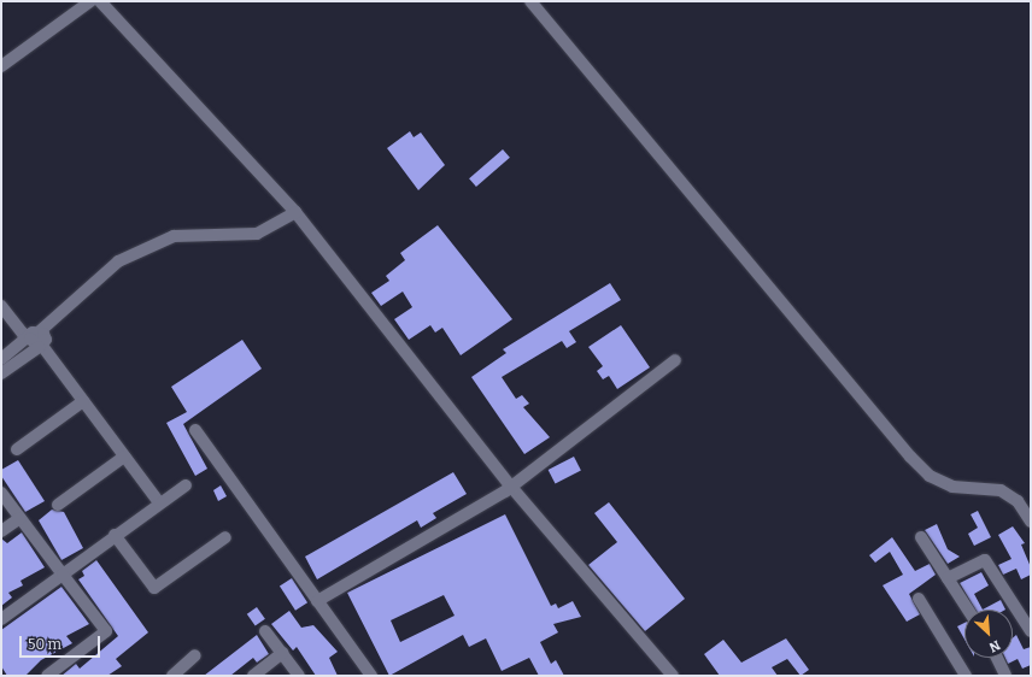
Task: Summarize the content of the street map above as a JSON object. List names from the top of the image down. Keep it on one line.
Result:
{"scale_bar":"50 m","north":"bottom right"}
